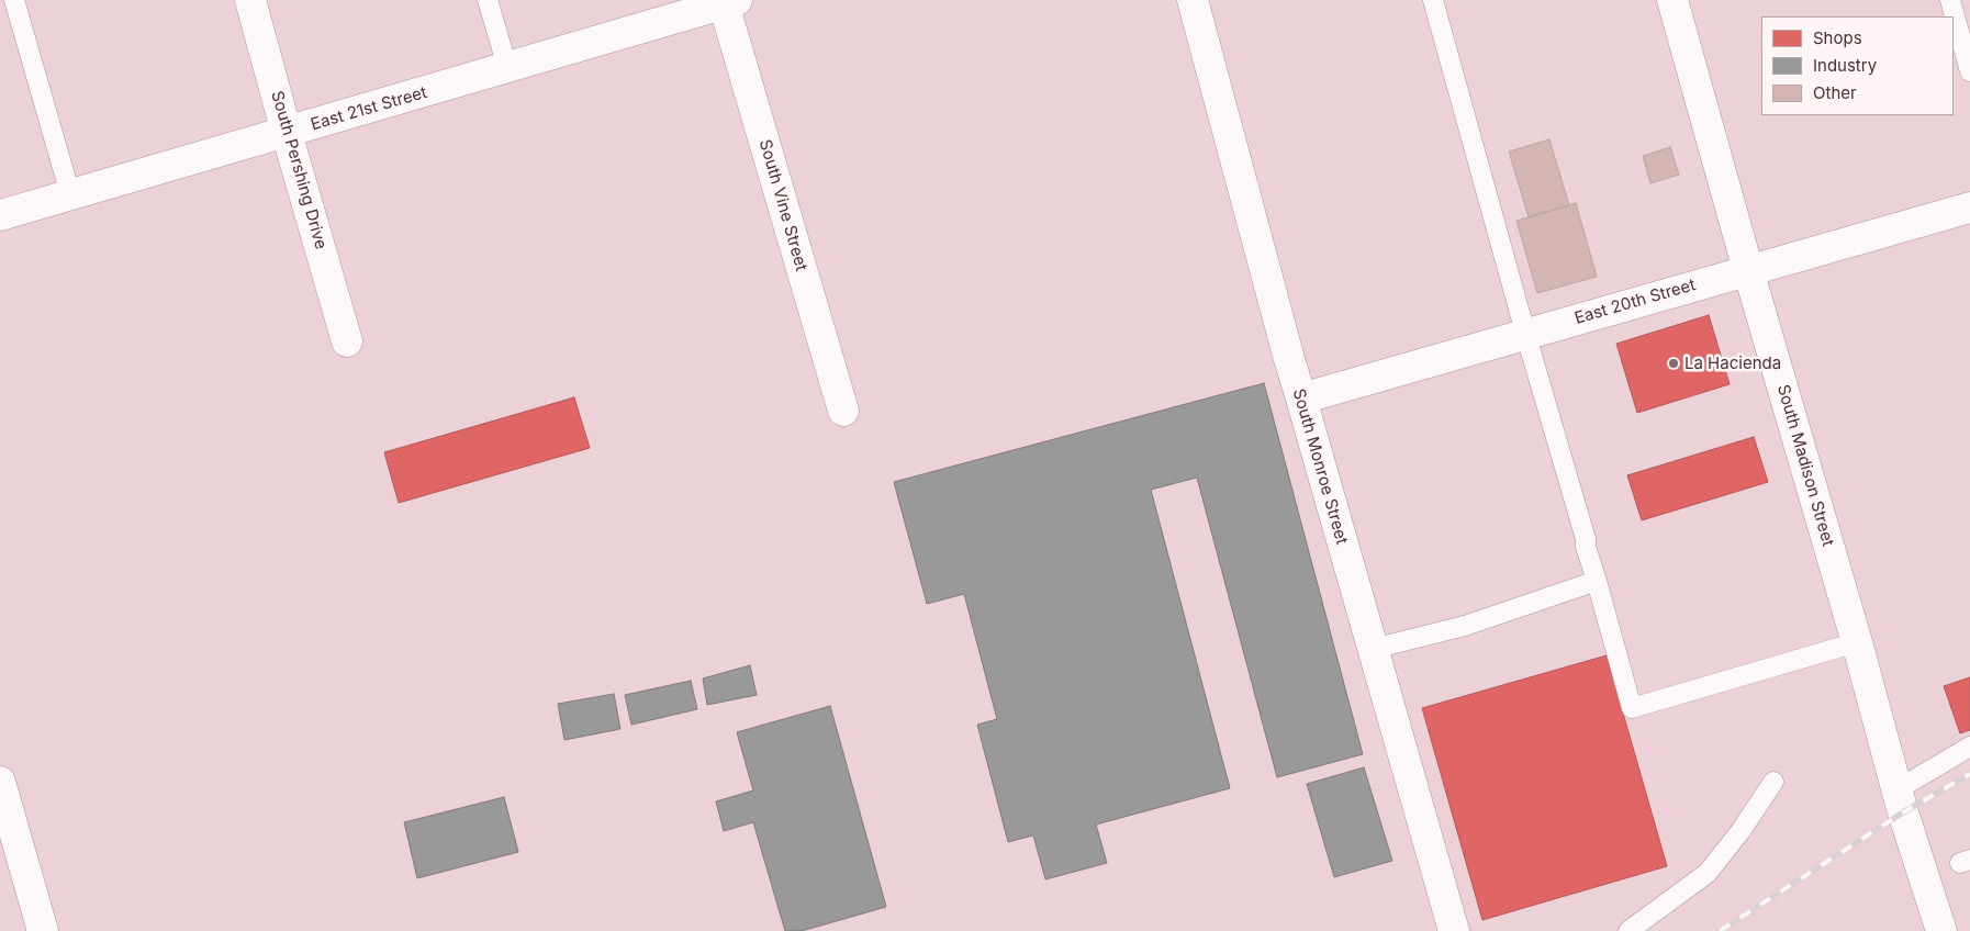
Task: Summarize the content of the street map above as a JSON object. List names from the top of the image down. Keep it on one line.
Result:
{"streets":{"street":["East 21st Street","South Pershing Drive","South Vine Street","East 20th Street","South Madison Street","South Monroe Street"]},"crossings":[["East 21st Street","South Pershing Drive"],["East 21st Street","South Vine Street"],["East 20th Street","South Madison Street"],["East 20th Street","South Monroe Street"]],"places":["La Hacienda"],"legend":["Shops","Industry","Other"]}
